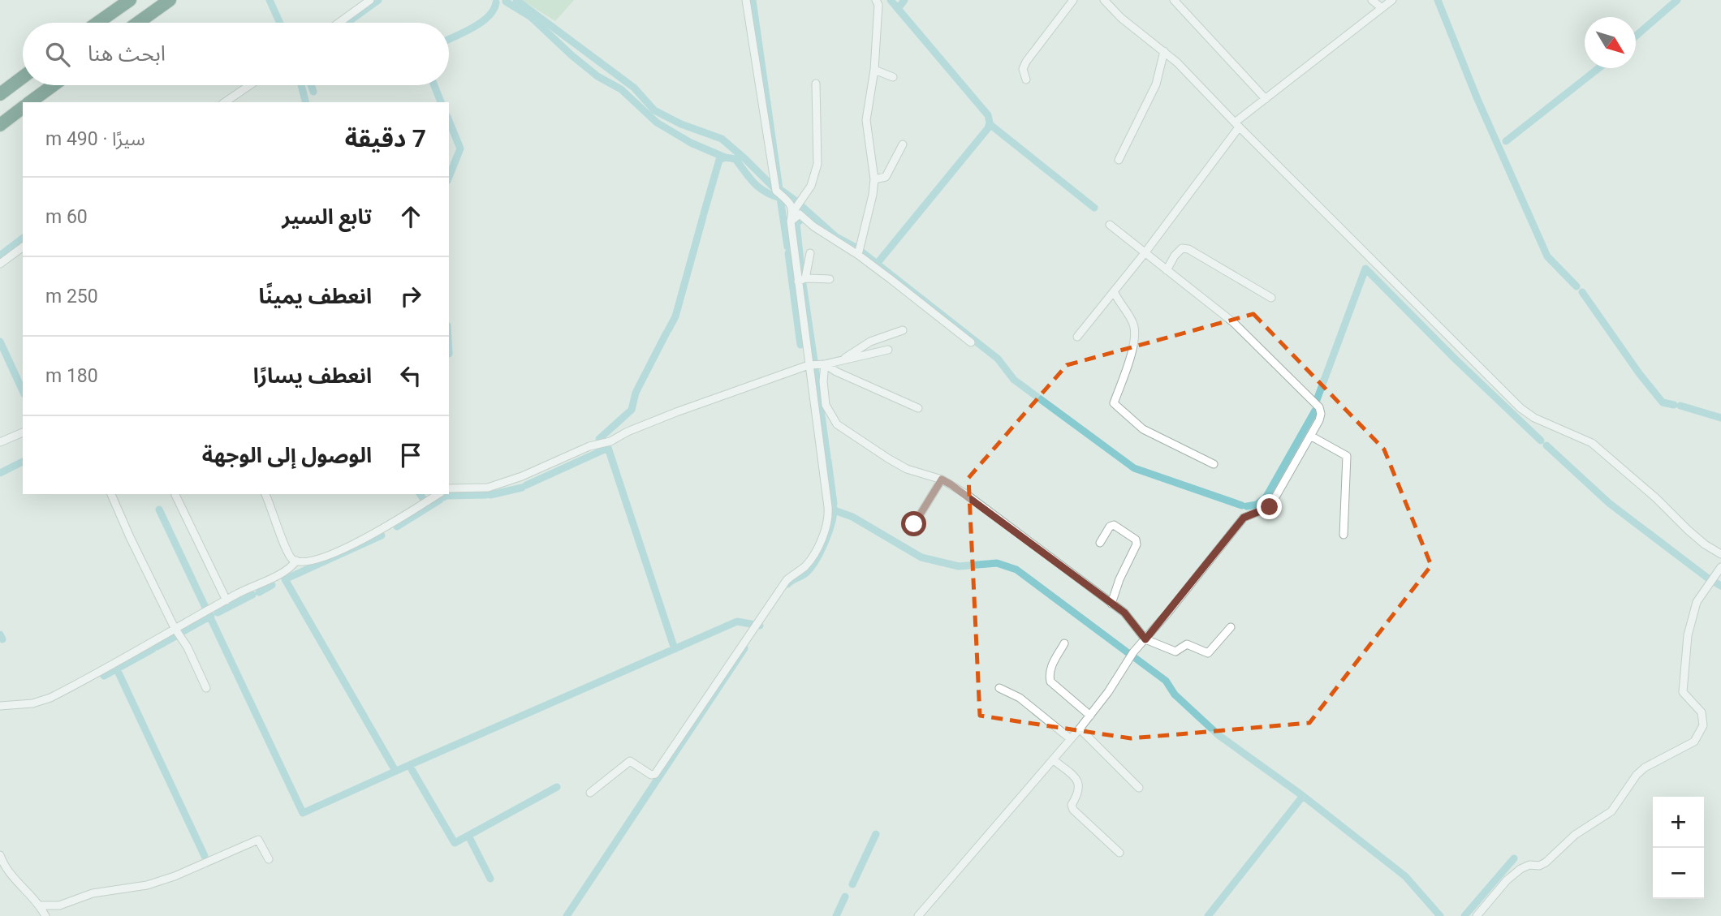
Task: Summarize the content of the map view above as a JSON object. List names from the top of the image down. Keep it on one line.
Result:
{"north":"bottom right","page":{"search":"ابحث هنا","heading":["7 دقيقة","سيرًا · 490 m"],"list":[["تابع السير","60 m"],["انعطف يمينًا","250 m"],["انعطف يسارًا","180 m"],"الوصول إلى الوجهة"],"map_buttons":["+","−"]}}
